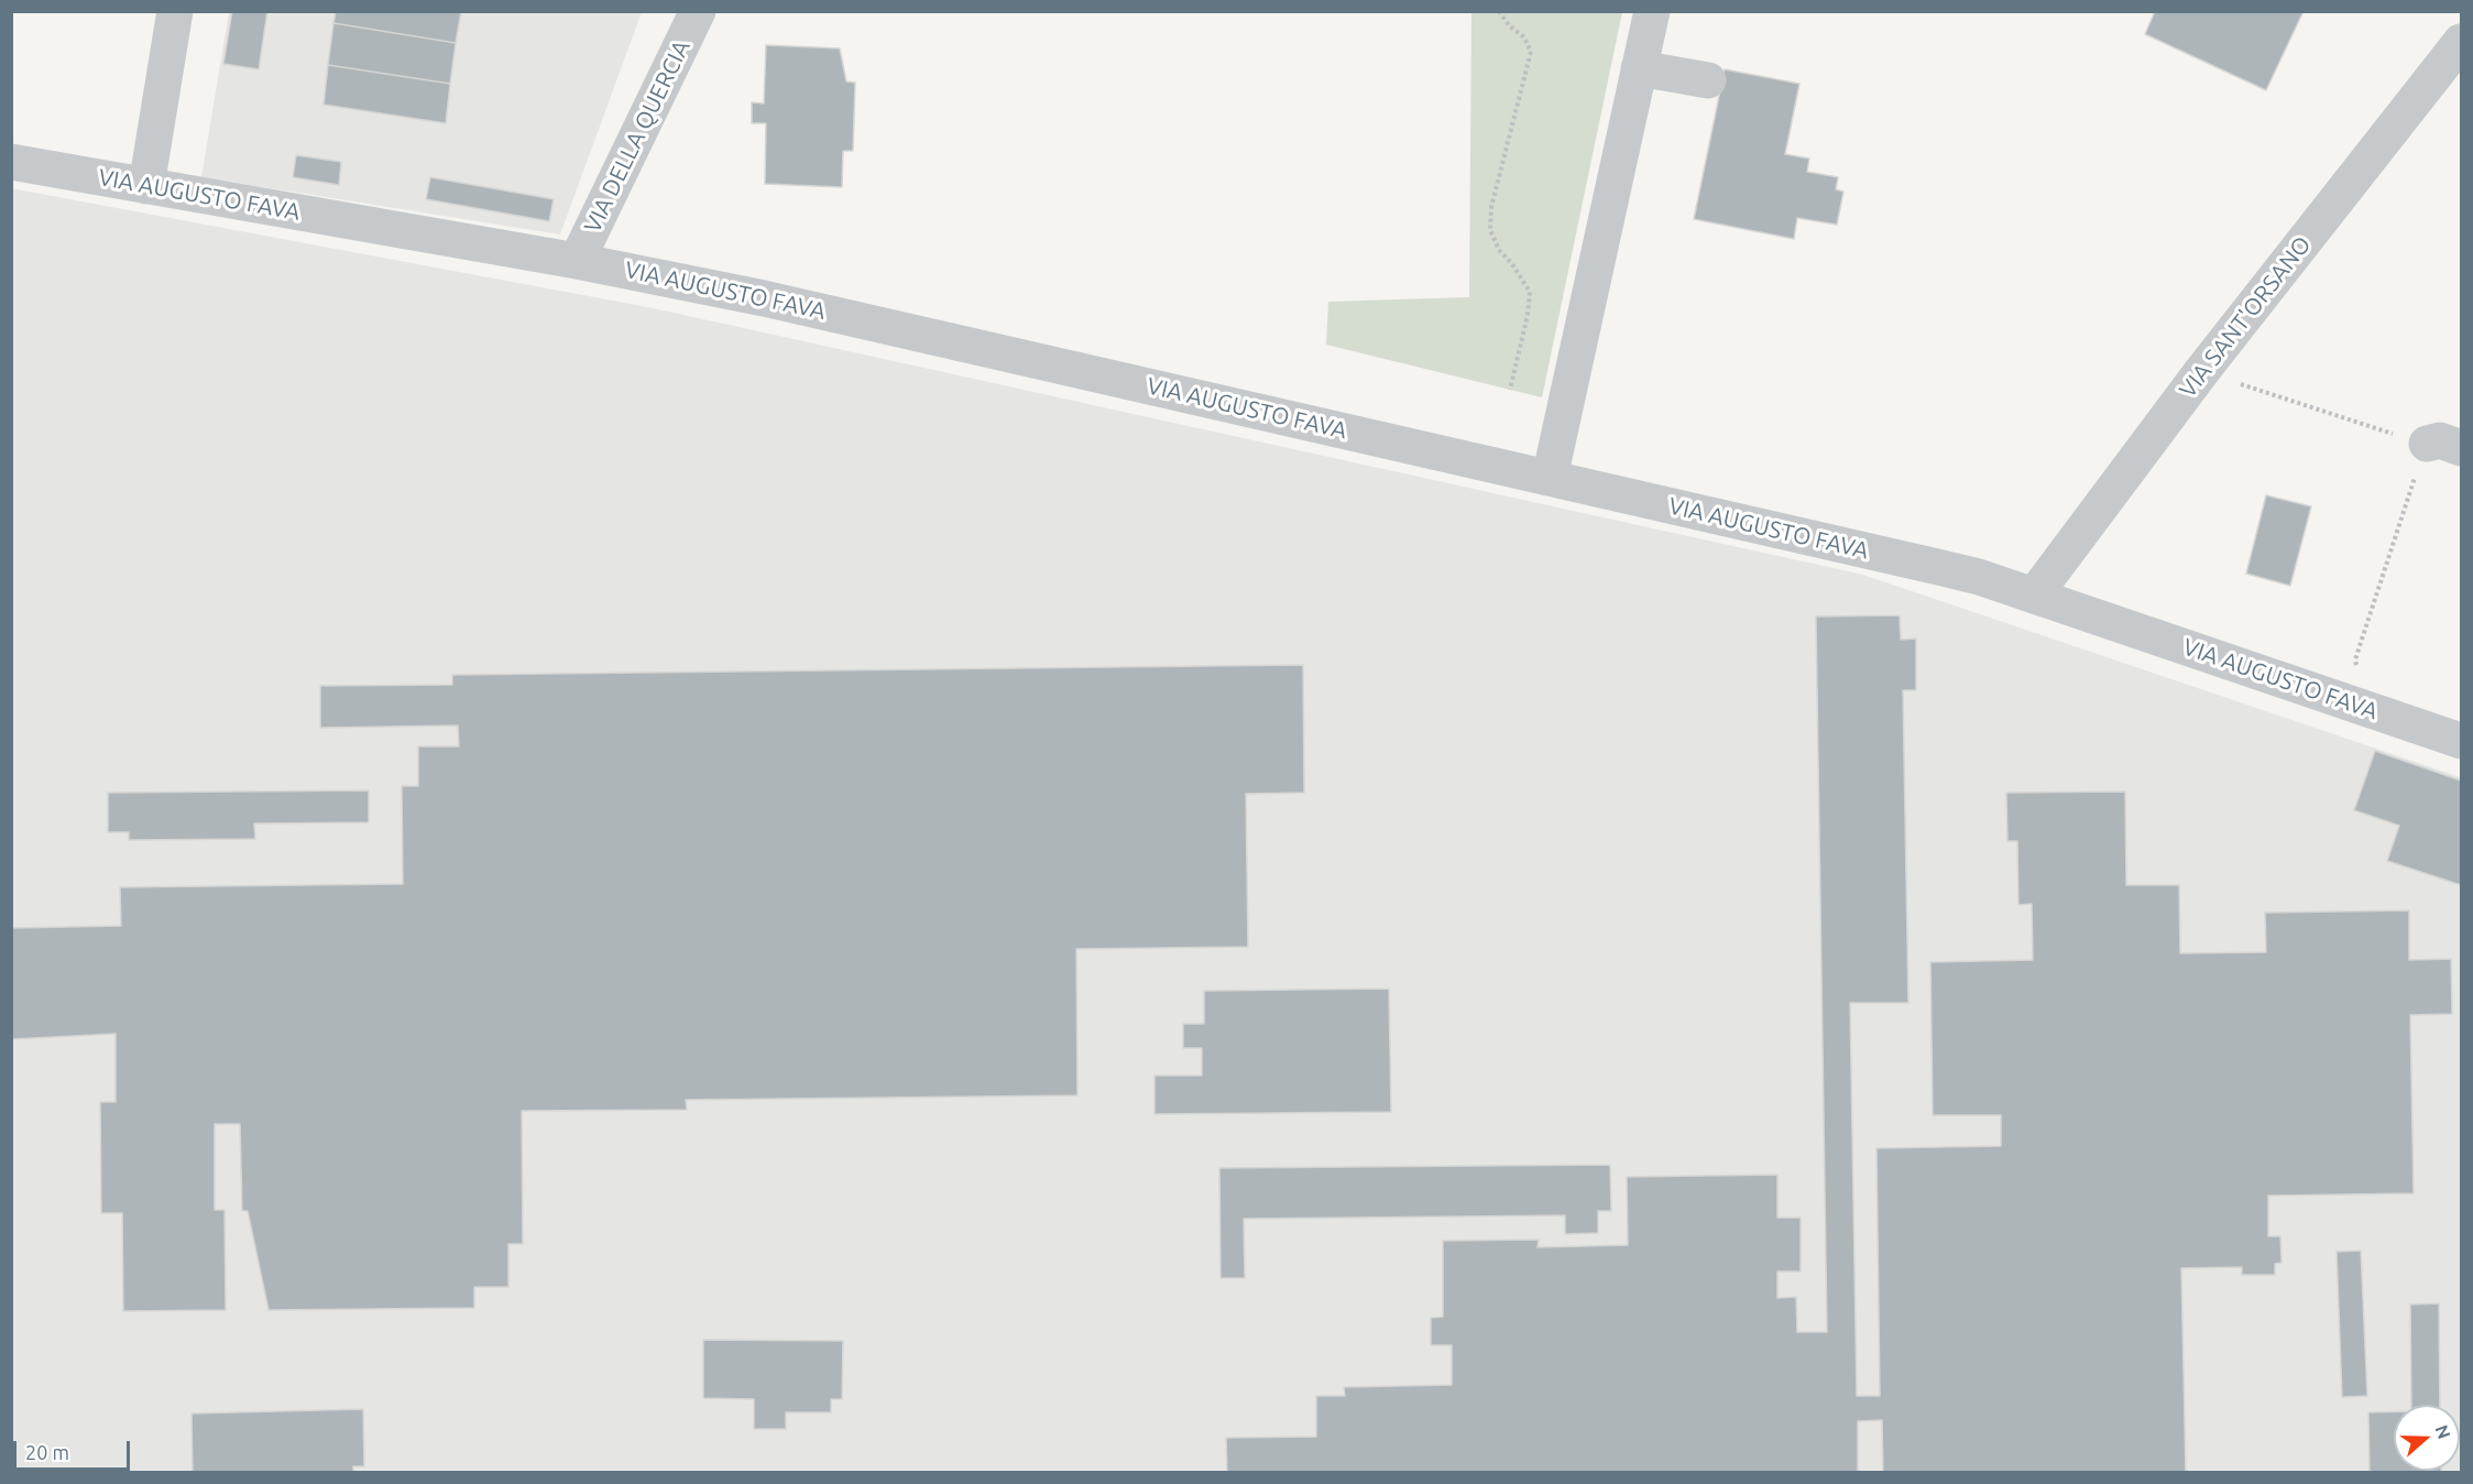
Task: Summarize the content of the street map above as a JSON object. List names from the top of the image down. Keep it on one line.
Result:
{"streets":{"street":["VIA DELLA QUERCIA","VIA AUGUSTO FAVA","VIA SANT'ORSANO"]},"crossings":[["VIA DELLA QUERCIA","VIA AUGUSTO FAVA"],["VIA AUGUSTO FAVA","VIA SANT'ORSANO"]],"scale_bar":"20 m","north":"right"}
